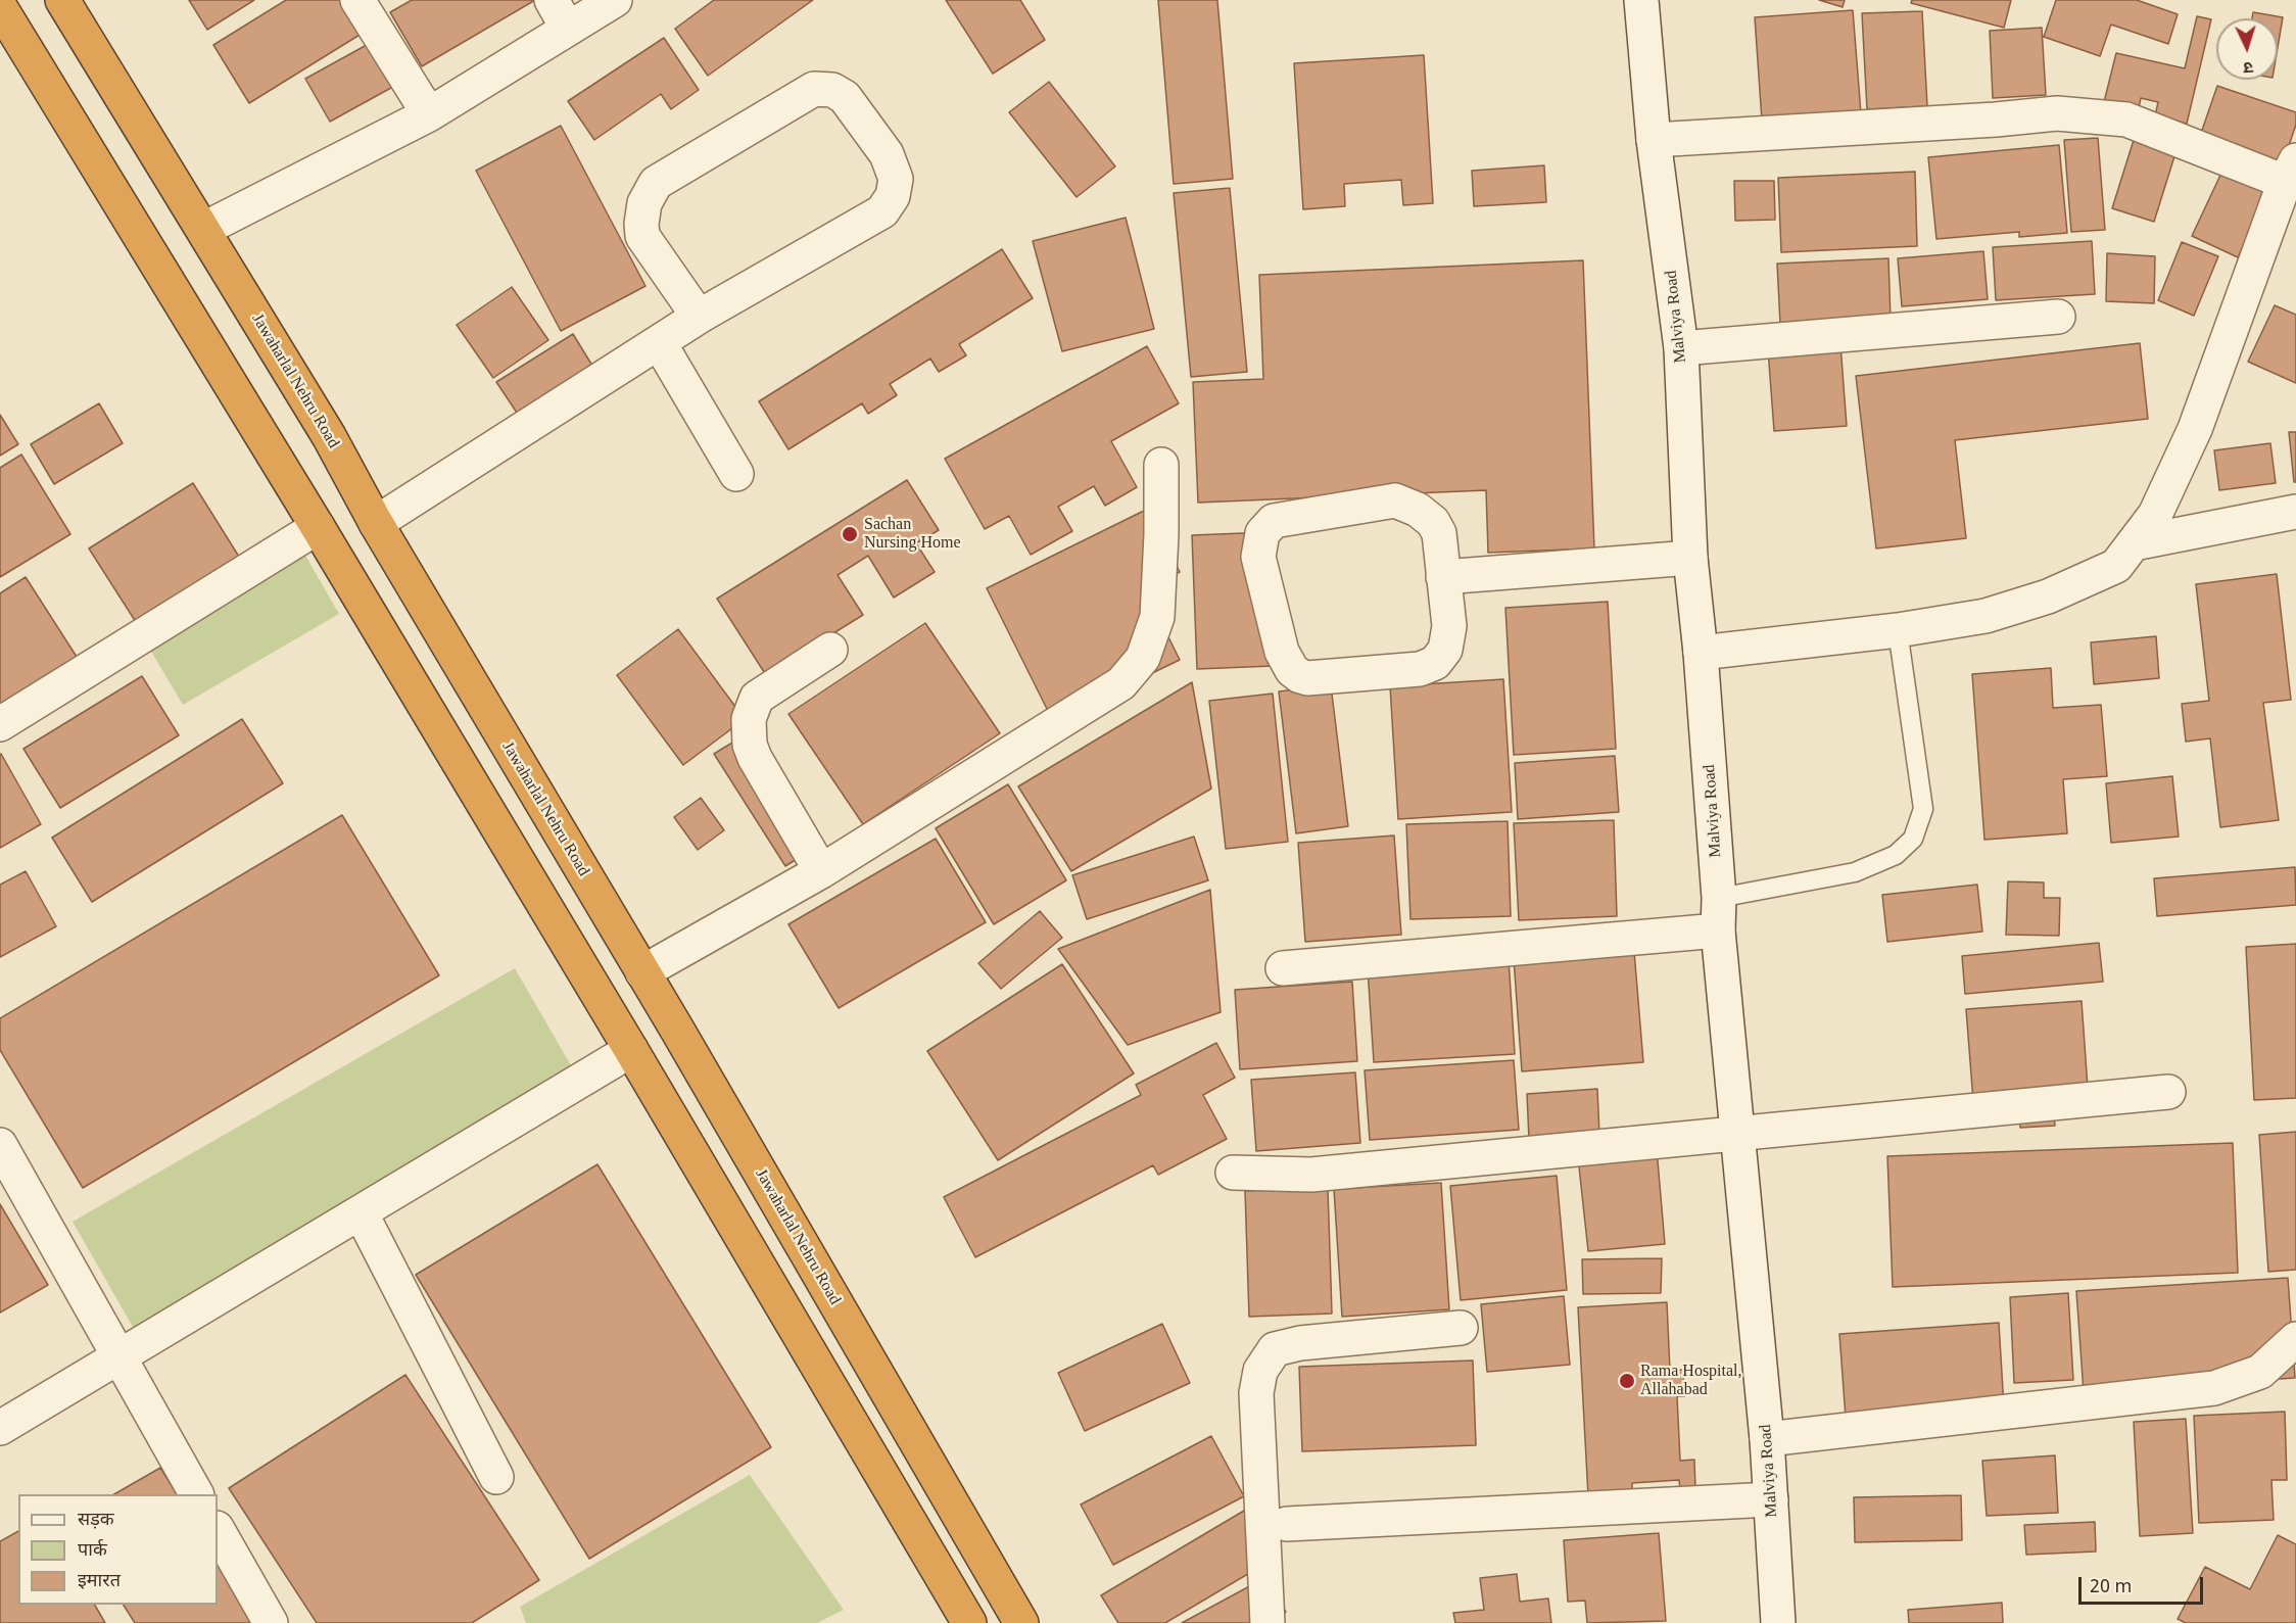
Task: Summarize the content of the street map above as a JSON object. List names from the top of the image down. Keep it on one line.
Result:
{"streets":{"highway":["Jawaharlal Nehru Road"],"street":["Malviya Road"]},"places":["Sachan Nursing Home","Rama Hospital, Allahabad"],"legend":["सड़क","पार्क","इमारत"],"scale_bar":"20 m","north":"bottom"}
